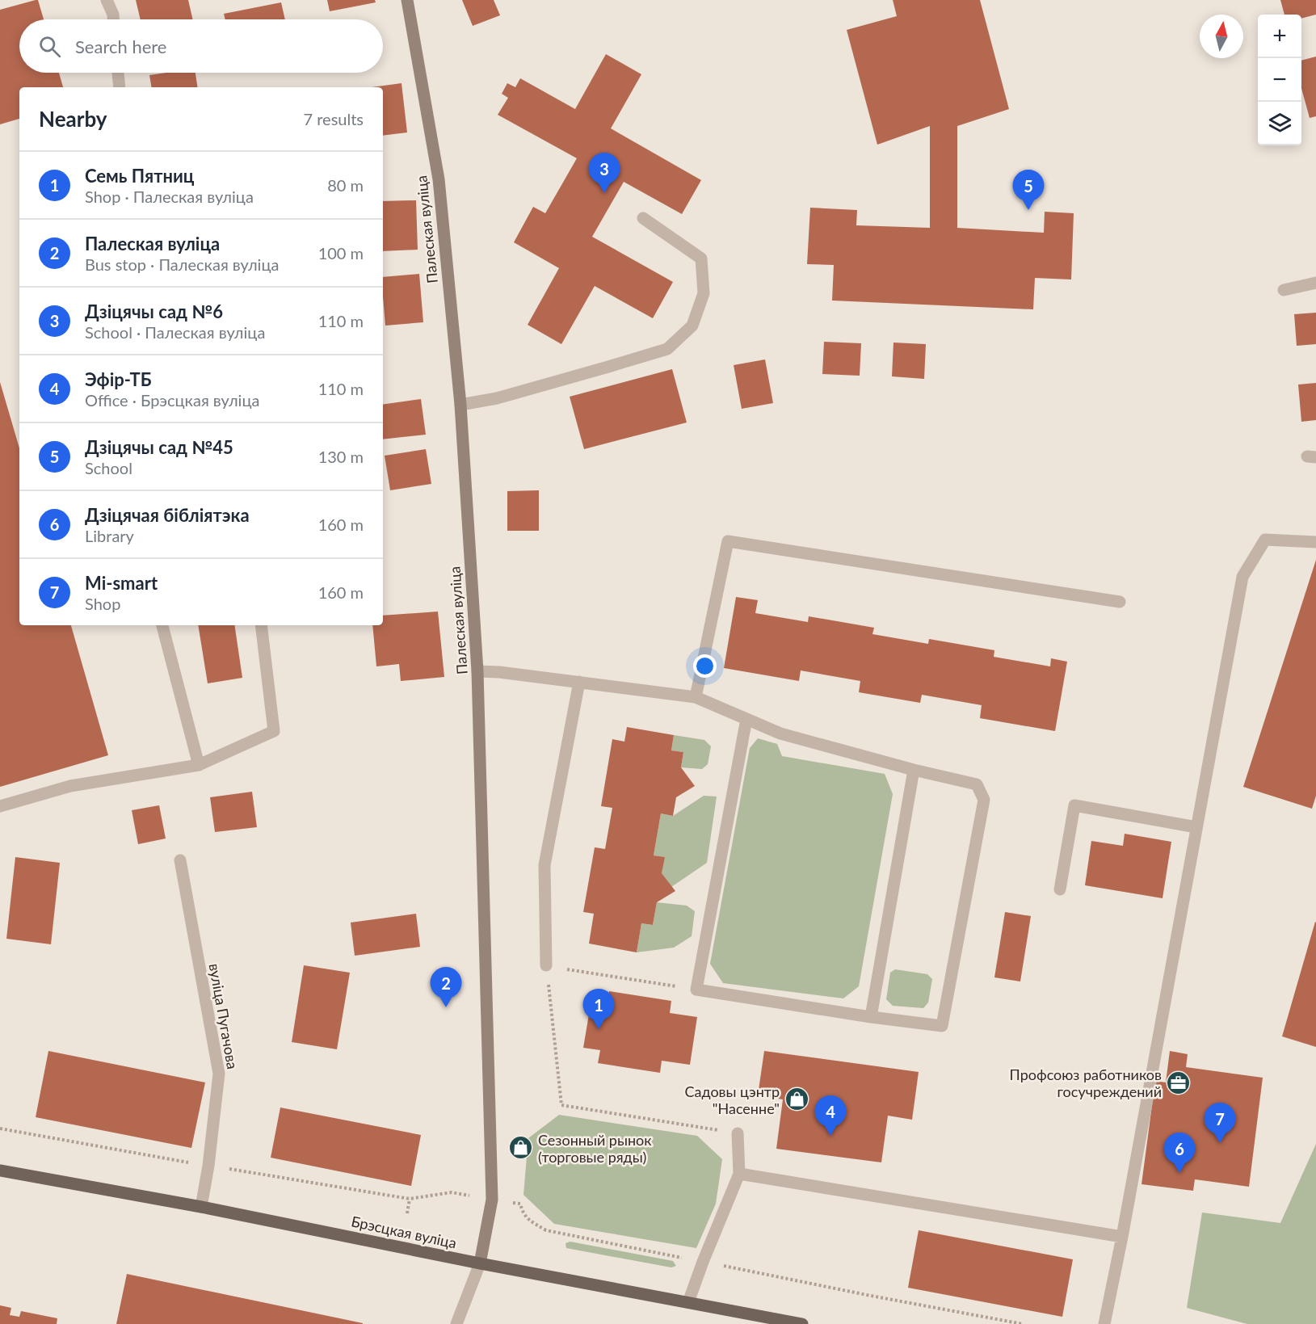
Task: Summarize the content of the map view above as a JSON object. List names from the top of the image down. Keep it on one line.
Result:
{"streets":{"main road":["Брэсцкая вуліца"],"street":["Палеская вуліца","вуліца Пугачова"]},"crossings":[["Палеская вуліца","Брэсцкая вуліца"],["вуліца Пугачова","Брэсцкая вуліца"]],"places":{"office":["Профсоюз работников госучреждений"],"shop":["Садовы цэнтр \"Насенне\"","Сезонный рынок (торговые ряды)"]},"north":"top","page":{"map_buttons":["+","−"],"search":"Search here","heading":["Nearby","7 results"],"list":[{"mark":"1","name":"Семь Пятниц","note":"Shop · Палеская вуліца","value":"80 m"},{"mark":"2","name":"Палеская вуліца","note":"Bus stop · Палеская вуліца","value":"100 m"},{"mark":"3","name":"Дзіцячы сад №6","note":"School · Палеская вуліца","value":"110 m"},{"mark":"4","name":"Эфір-ТБ","note":"Office · Брэсцкая вуліца","value":"110 m"},{"mark":"5","name":"Дзіцячы сад №45","note":"School","value":"130 m"},{"mark":"6","name":"Дзіцячая бібліятэка","note":"Library","value":"160 m"},{"mark":"7","name":"Mi-smart","note":"Shop","value":"160 m"}],"pins":["3","5","2","1","4","7","6"]}}
